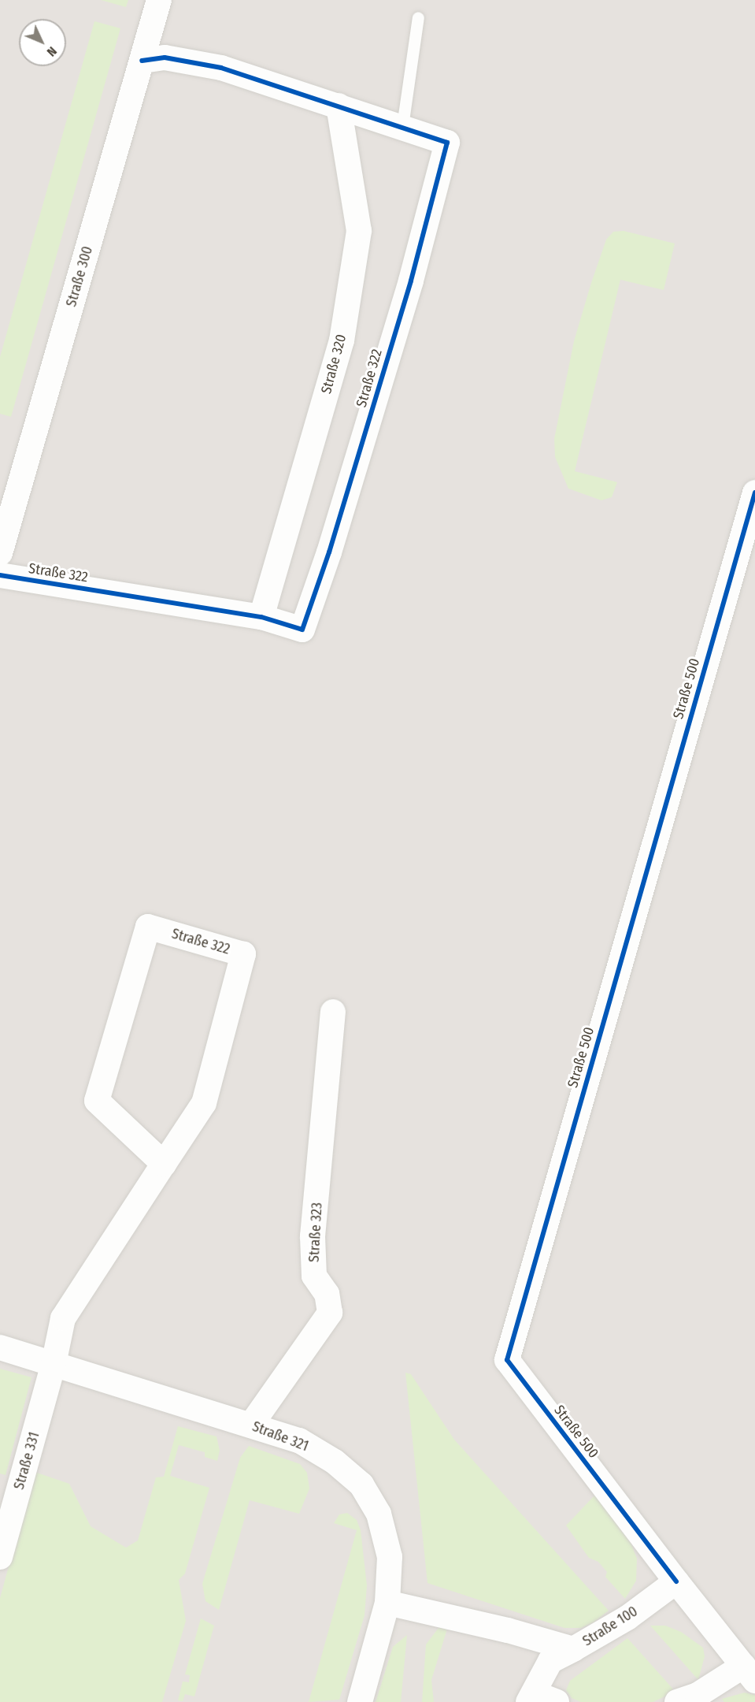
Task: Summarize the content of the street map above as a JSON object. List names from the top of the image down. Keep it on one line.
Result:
{"streets":{"street":["Straße 300","Straße 320","Straße 322","Straße 500","Straße 323","Straße 321","Straße 331","Straße 100"]},"crossings":[["Straße 300","Straße 322"],["Straße 320","Straße 322"],["Straße 322","Straße 321"],["Straße 322","Straße 331"],["Straße 500","Straße 100"],["Straße 323","Straße 321"],["Straße 321","Straße 331"],["Straße 321","Straße 100"]],"north":"bottom right"}
